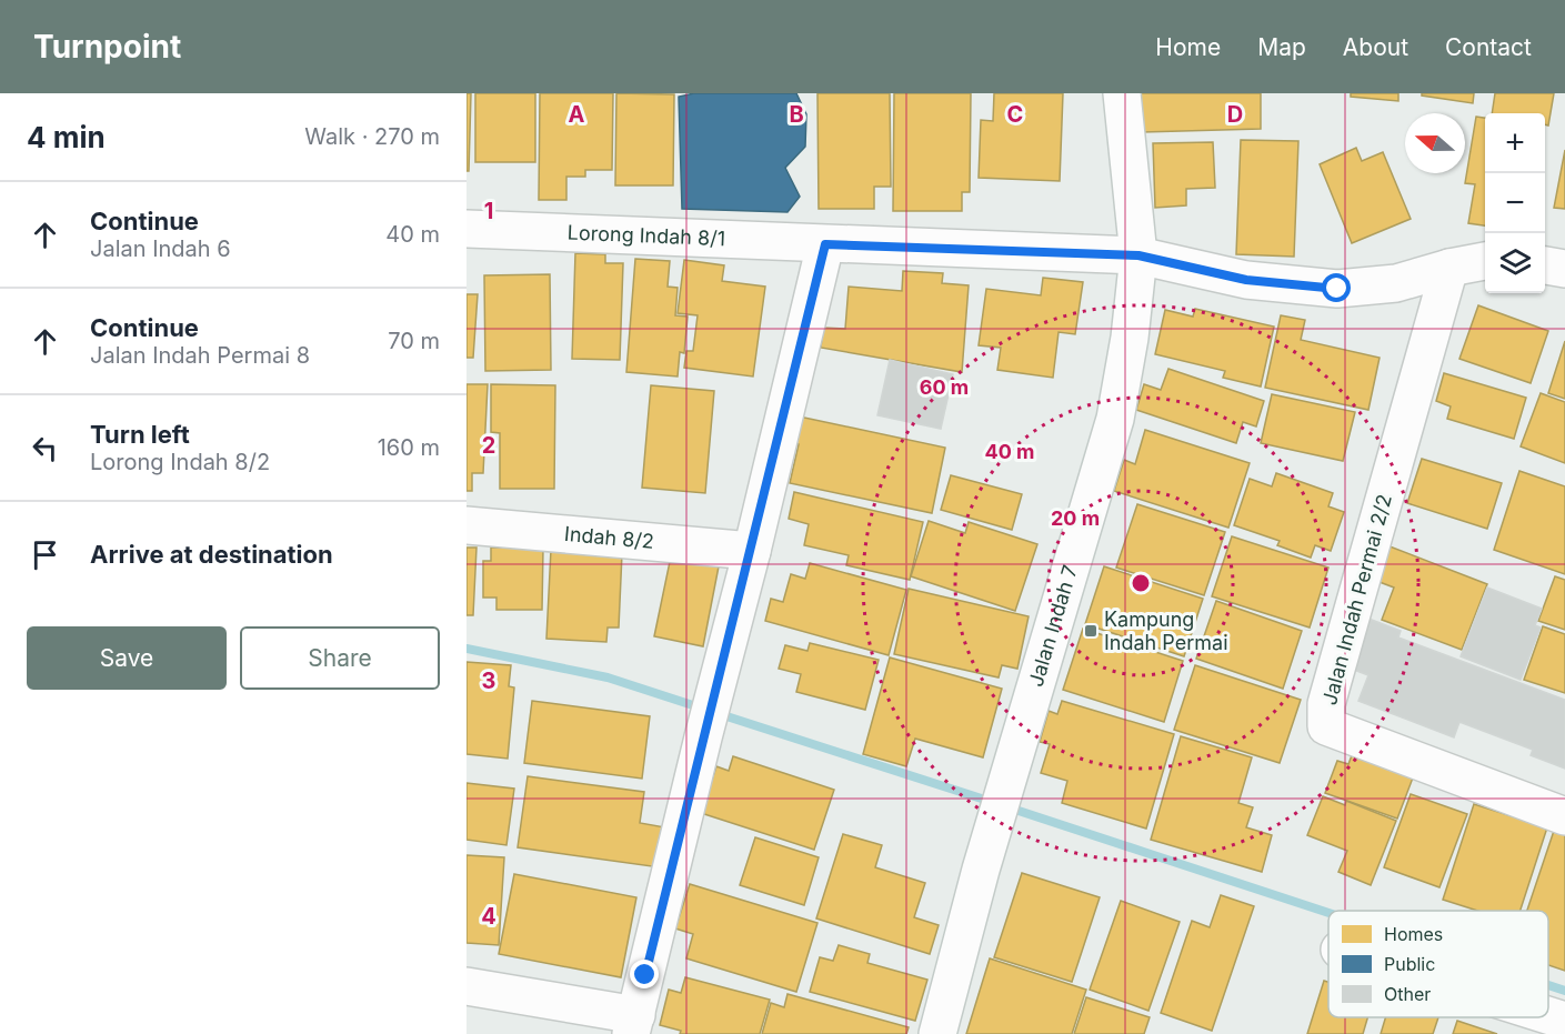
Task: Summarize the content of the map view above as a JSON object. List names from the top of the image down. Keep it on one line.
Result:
{"streets":{"street":["Lorong Indah 8/1","Indah 8/2","Jalan Indah Permai 2/2","Jalan Indah 7"]},"crossings":[["Lorong Indah 8/1","Jalan Indah Permai 2/2"],["Lorong Indah 8/1","Jalan Indah 7"]],"places":{"transit":["Kampung Indah Permai"]},"legend":["Homes","Public","Other"],"north":"left","page":{"header":"Turnpoint","nav":["Home","Map","About","Contact"],"heading":["4 min","Walk · 270 m"],"map_buttons":["+","−"],"list":[["Continue","Jalan Indah 6","40 m"],["Continue","Jalan Indah Permai 8","70 m"],["Turn left","Lorong Indah 8/2","160 m"],"Arrive at destination"],"buttons":["Save","Share"]},"grid":{"columns":["A","B","C","D"],"rows":["1","2","3","4"]},"rings":["60 m","40 m","20 m"]}
